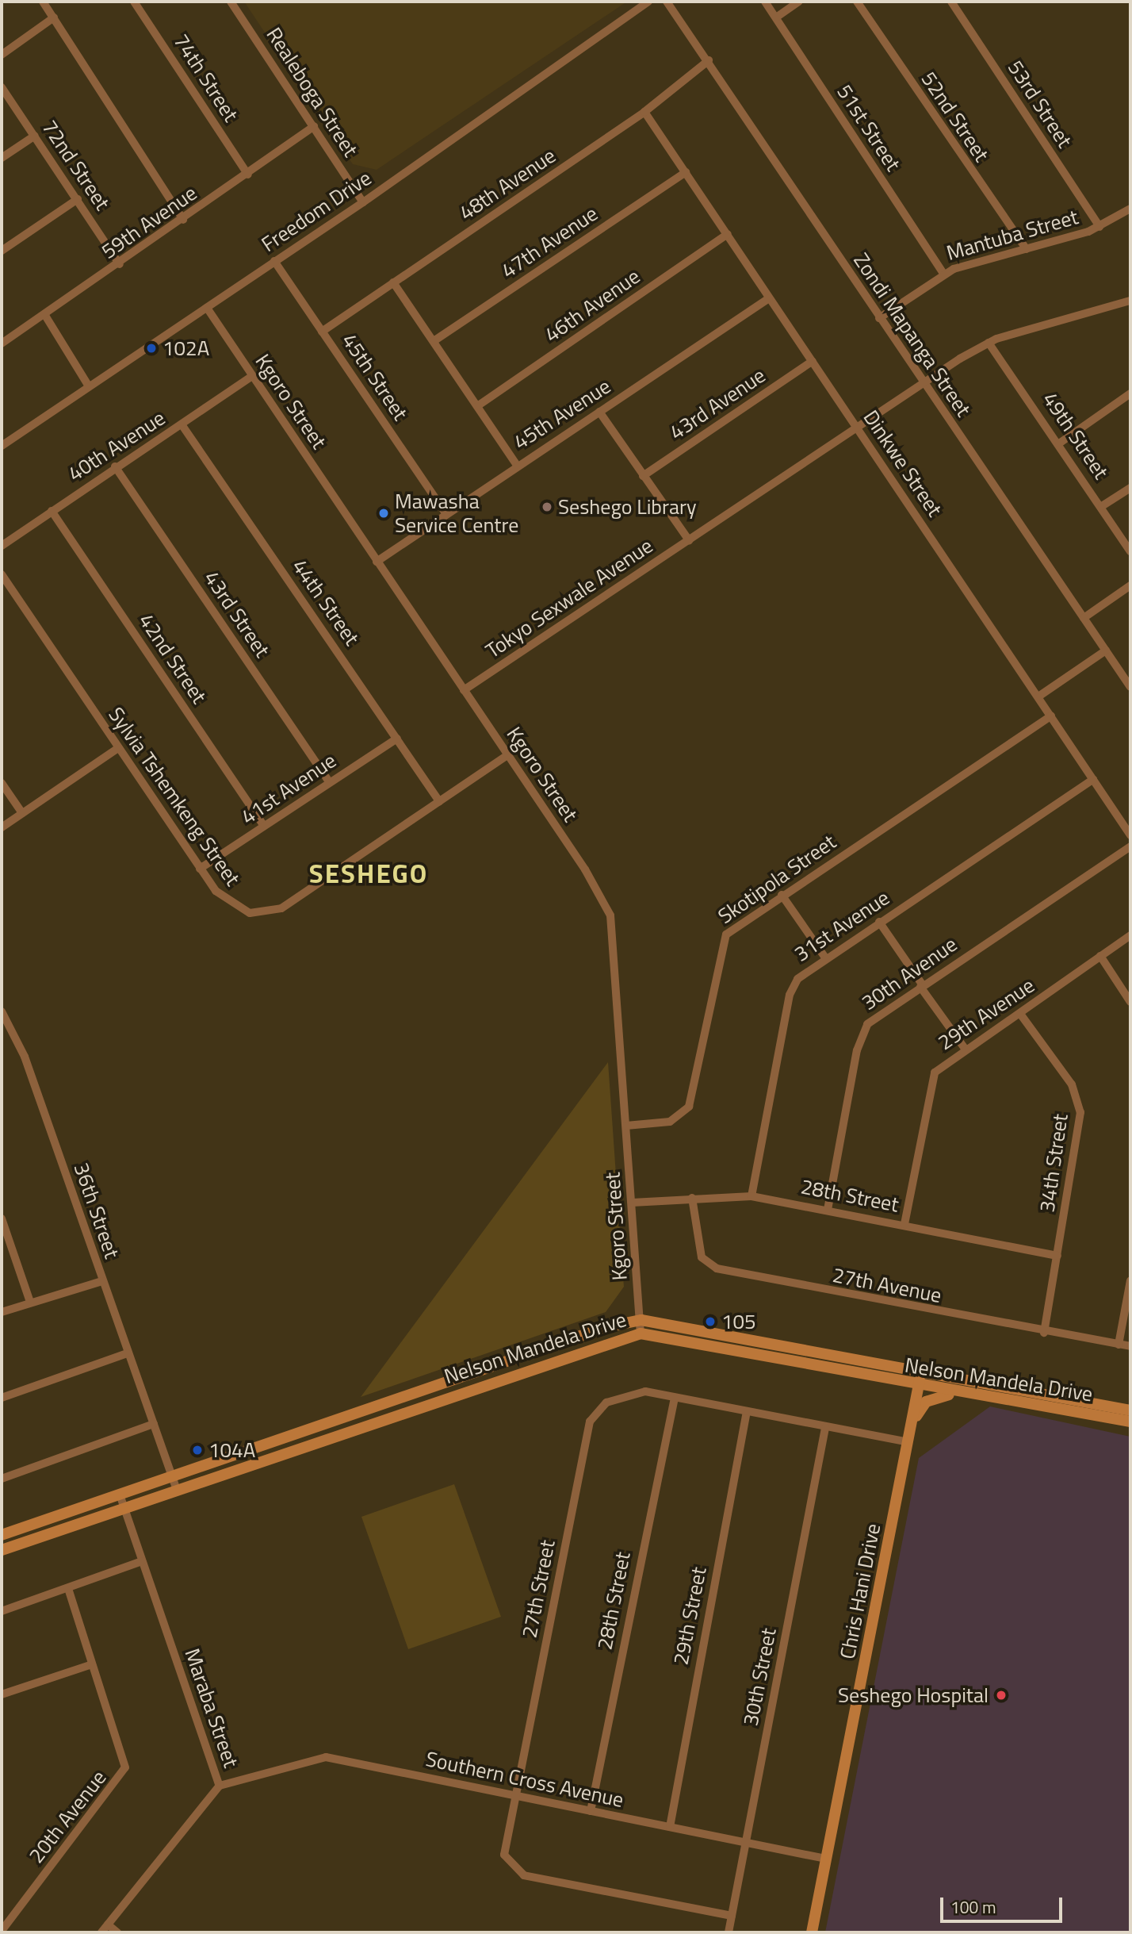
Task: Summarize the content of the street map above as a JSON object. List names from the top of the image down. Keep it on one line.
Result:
{"streets":{"main road":["Nelson Mandela Drive","Chris Hani Drive"],"street":["74th Street","Realeboga Street","53rd Street","52nd Street","51st Street","72nd Street","48th Avenue","Freedom Drive","59th Avenue","Mantuba Street","47th Avenue","46th Avenue","Zondi Mapanga Street","45th Street","Kgoro Street","43rd Avenue","45th Avenue","49th Street","40th Avenue","Dinkwe Street","Tokyo Sexwale Avenue","44th Street","43rd Street","42nd Street","41st Avenue","Sylvia Tshemkeng Street","Skotipola Street","31st Avenue","30th Avenue","29th Avenue","34th Street","28th Street","36th Street","27th Avenue","27th Street","29th Street","30th Street","Maraba Street","Southern Cross Avenue","20th Avenue"]},"crossings":[["74th Street","59th Avenue"],["Realeboga Street","Freedom Drive"],["Realeboga Street","59th Avenue"],["53rd Street","Mantuba Street"],["52nd Street","Mantuba Street"],["51st Street","Mantuba Street"],["72nd Street","59th Avenue"],["48th Avenue","Zondi Mapanga Street"],["48th Avenue","45th Street"],["48th Avenue","Dinkwe Street"],["Freedom Drive","45th Street"],["Freedom Drive","Kgoro Street"],["Mantuba Street","Zondi Mapanga Street"],["47th Avenue","Dinkwe Street"],["46th Avenue","Dinkwe Street"],["Zondi Mapanga Street","Tokyo Sexwale Avenue"],["45th Street","45th Avenue"],["Kgoro Street","45th Avenue"],["Kgoro Street","40th Avenue"],["Kgoro Street","Tokyo Sexwale Avenue"],["Kgoro Street","Sylvia Tshemkeng Street"],["Kgoro Street","Skotipola Street"],["Kgoro Street","28th Street"],["Kgoro Street","Nelson Mandela Drive"],["43rd Avenue","Dinkwe Street"],["45th Avenue","Dinkwe Street"],["49th Street","Tokyo Sexwale Avenue"],["40th Avenue","44th Street"],["40th Avenue","43rd Street"],["40th Avenue","42nd Street"],["Dinkwe Street","Tokyo Sexwale Avenue"],["Dinkwe Street","Skotipola Street"],["Dinkwe Street","31st Avenue"],["44th Street","41st Avenue"],["44th Street","Sylvia Tshemkeng Street"],["43rd Street","41st Avenue"],["42nd Street","41st Avenue"],["41st Avenue","Sylvia Tshemkeng Street"],["31st Avenue","28th Street"],["30th Avenue","28th Street"],["29th Avenue","34th Street"],["29th Avenue","28th Street"],["34th Street","28th Street"],["34th Street","27th Avenue"],["28th Street","27th Avenue"],["28th Street","27th Street"],["28th Street","Southern Cross Avenue"],["36th Street","Nelson Mandela Drive"],["Nelson Mandela Drive","Chris Hani Drive"],["Nelson Mandela Drive","Maraba Street"],["27th Street","Chris Hani Drive"],["27th Street","29th Street"],["27th Street","30th Street"],["27th Street","Southern Cross Avenue"],["Chris Hani Drive","Southern Cross Avenue"],["29th Street","Southern Cross Avenue"],["30th Street","Southern Cross Avenue"],["Maraba Street","Southern Cross Avenue"]],"districts":["SESHEGO"],"places":["102A","Seshego Library","Mawasha Service Centre","105","104A","Seshego Hospital"],"scale_bar":"100 m"}
